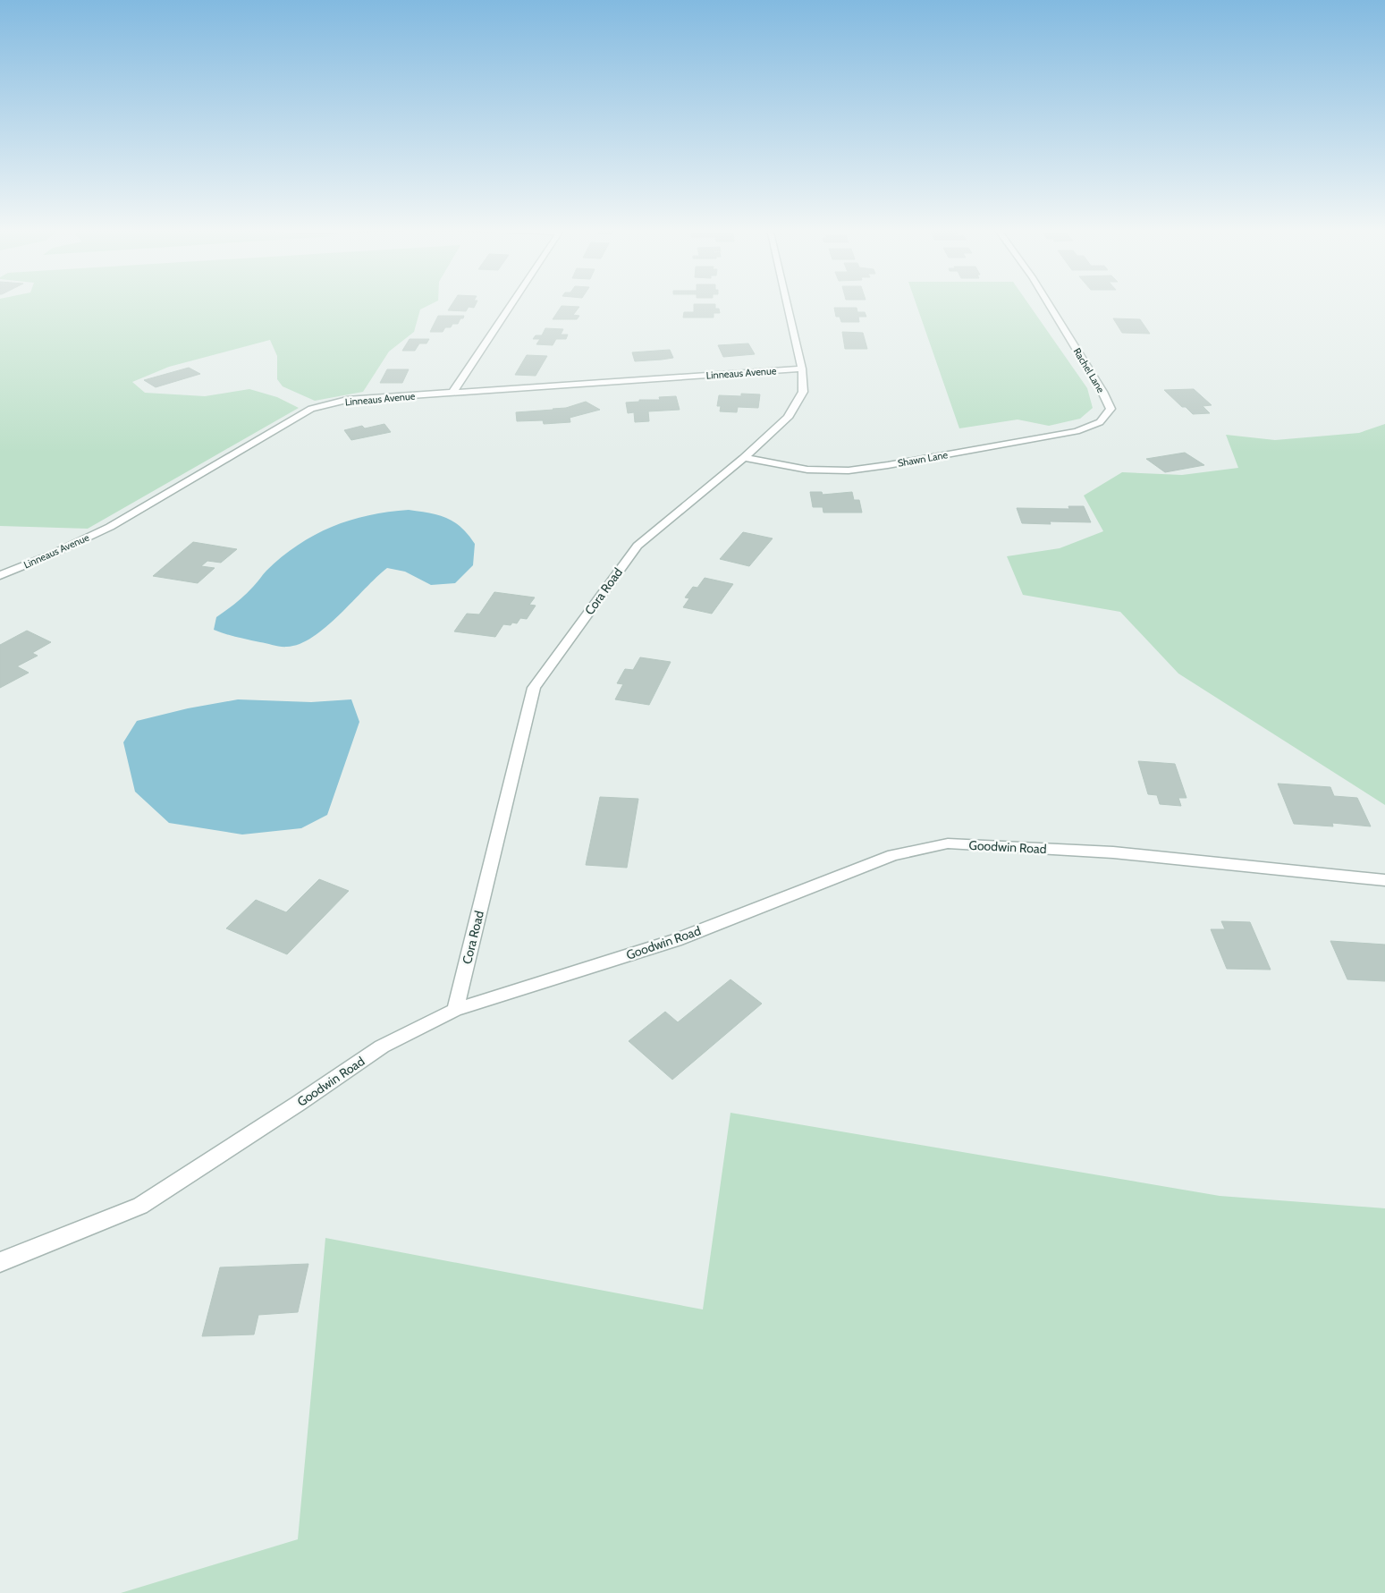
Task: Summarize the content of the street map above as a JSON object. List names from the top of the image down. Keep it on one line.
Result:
{"streets":{"street":["Rachel Lane","Linneaus Avenue","Shawn Lane","Cora Road","Goodwin Road"]},"crossings":[["Rachel Lane","Shawn Lane"],["Linneaus Avenue","Cora Road"],["Shawn Lane","Cora Road"],["Cora Road","Goodwin Road"]]}
